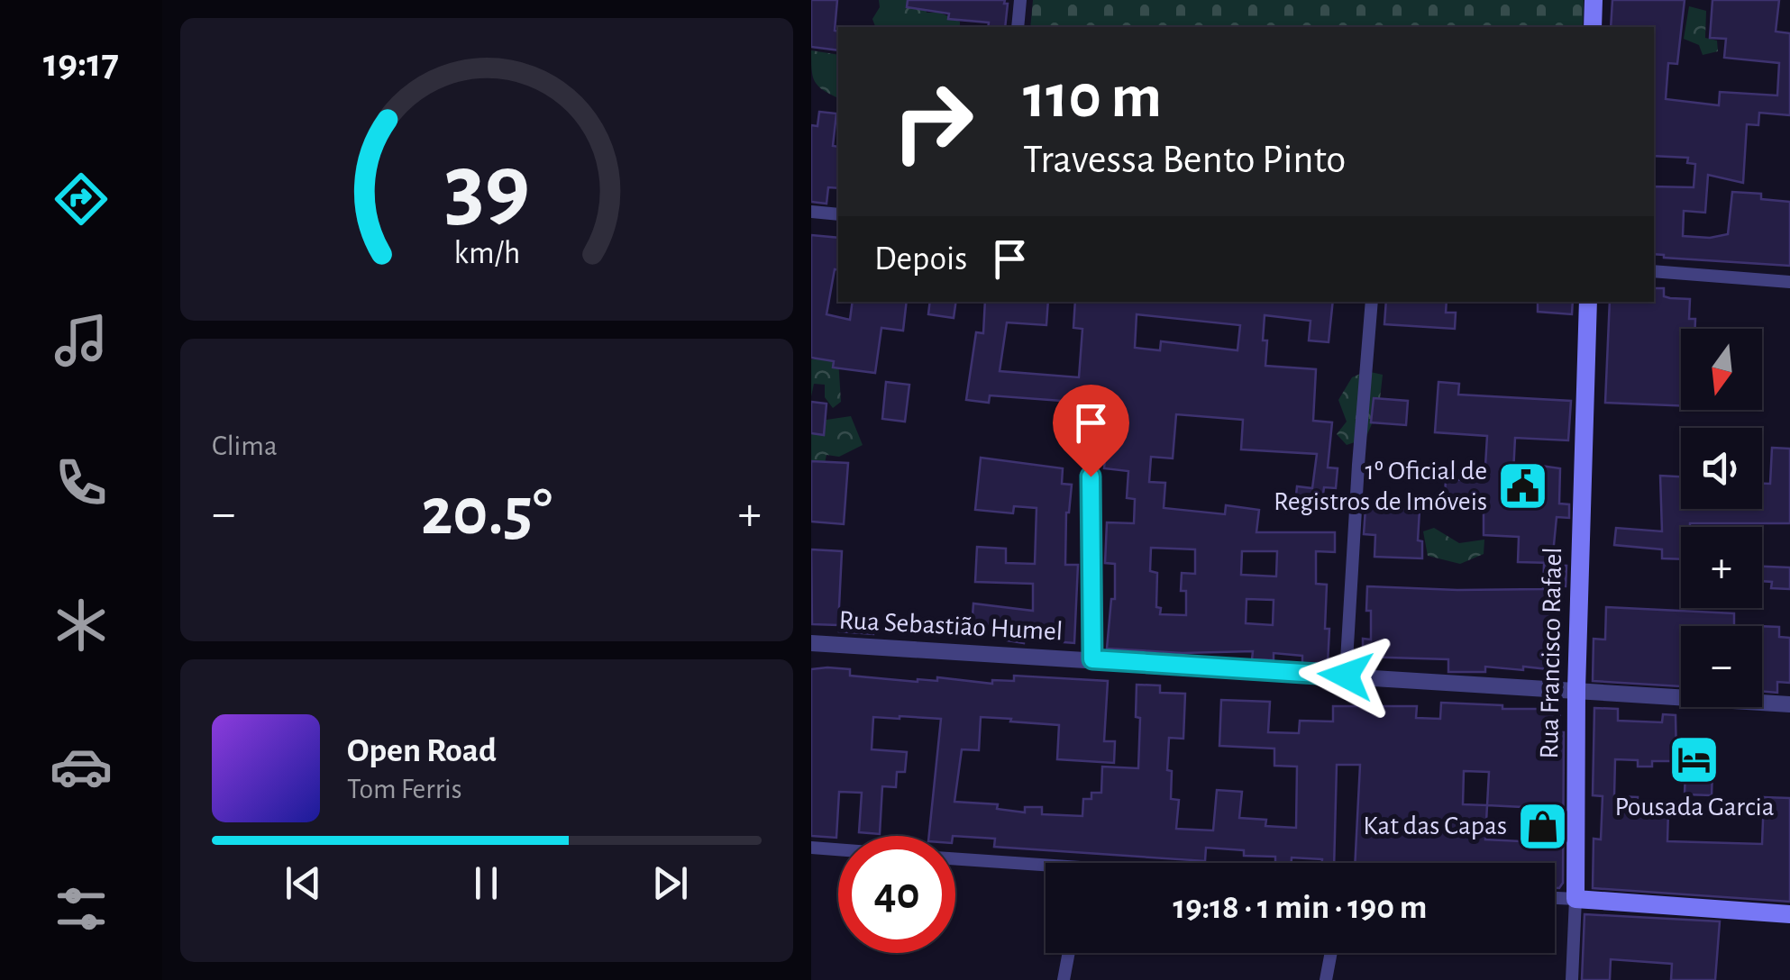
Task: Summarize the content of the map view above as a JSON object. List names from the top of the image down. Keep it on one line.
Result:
{"streets":{"main road":["Rua Francisco Rafael"],"street":["Rua Sebastião Humel"]},"crossings":[["Rua Sebastião Humel","Rua Francisco Rafael"]],"places":{"public building":["1º Oficial de Registros de Imóveis"],"hotel":["Pousada Garcia"],"shop":["Kat das Capas"]},"north":"bottom","page":{"tabs":"19:17","turn":["110 m","Travessa Bento Pinto"],"then":"Depois","map_buttons":["+","−"],"tile":"Clima","heat":["−","20.5°","+"],"song":["Open Road","Tom Ferris"],"limit":"40","trip":"19:18 · 1 min · 190 m","gauge":["39","km/h"]}}
